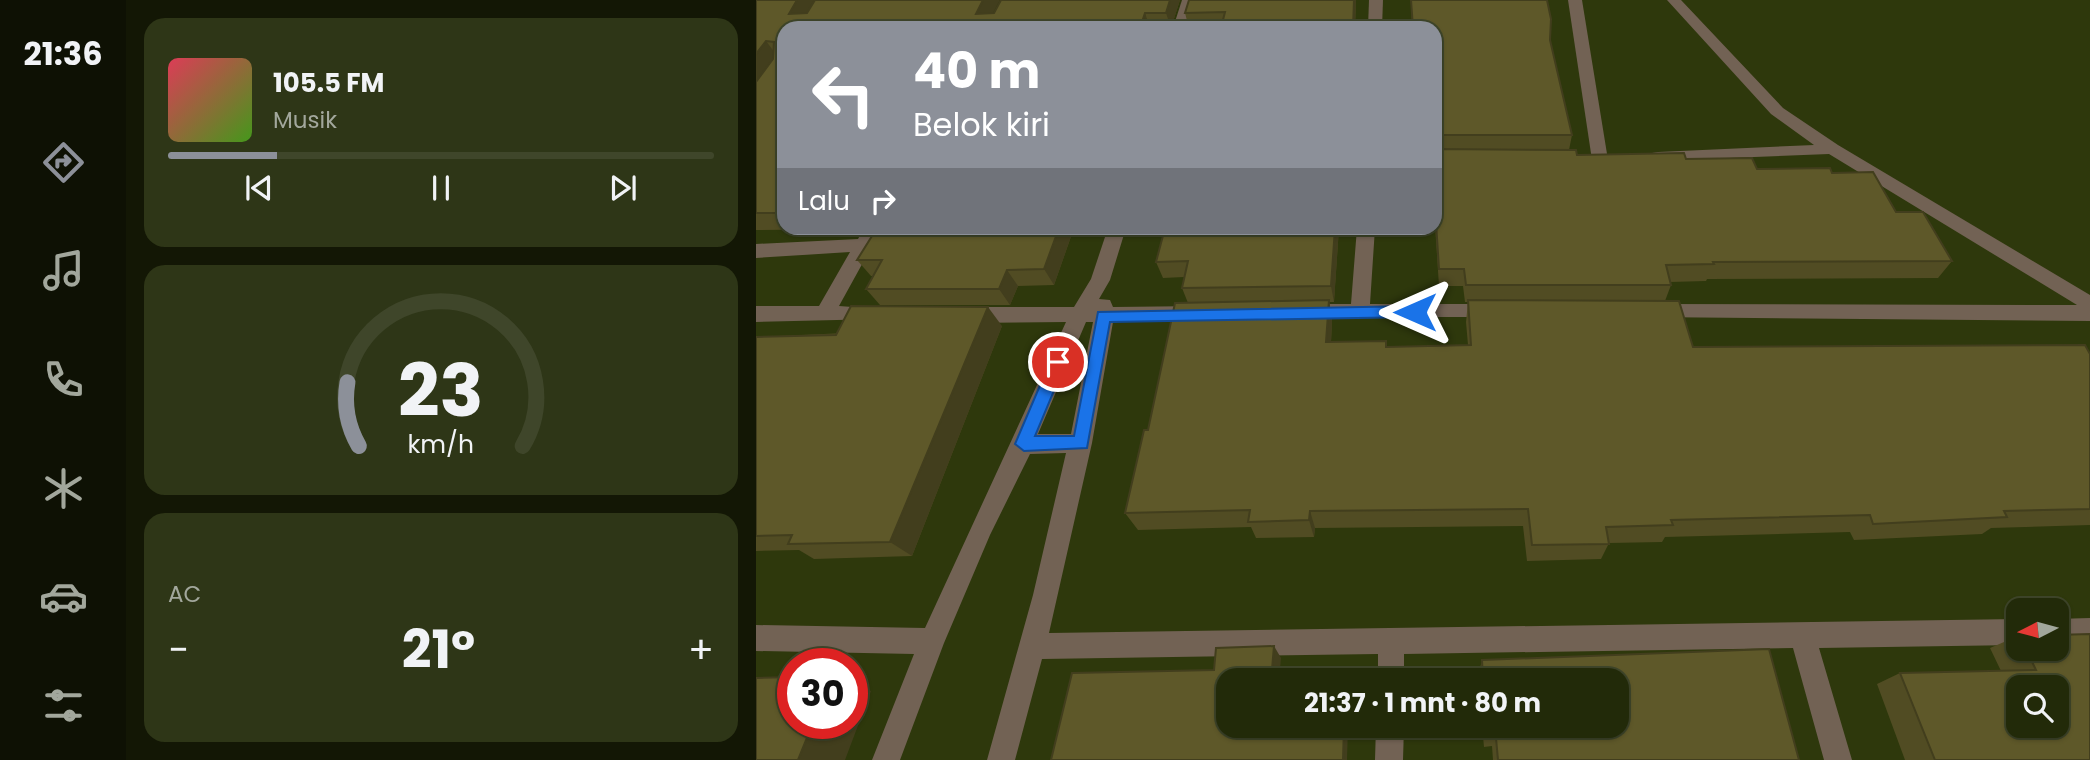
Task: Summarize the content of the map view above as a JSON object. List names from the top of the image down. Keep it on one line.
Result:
{"north":"left","page":{"tabs":"21:36","turn":["40 m","Belok kiri"],"song":["105.5 FM","Musik"],"then":"Lalu","tile":"AC","heat":["−","21°","+"],"limit":"30","trip":"21:37 · 1 mnt · 80 m","gauge":["23","km/h"]}}
